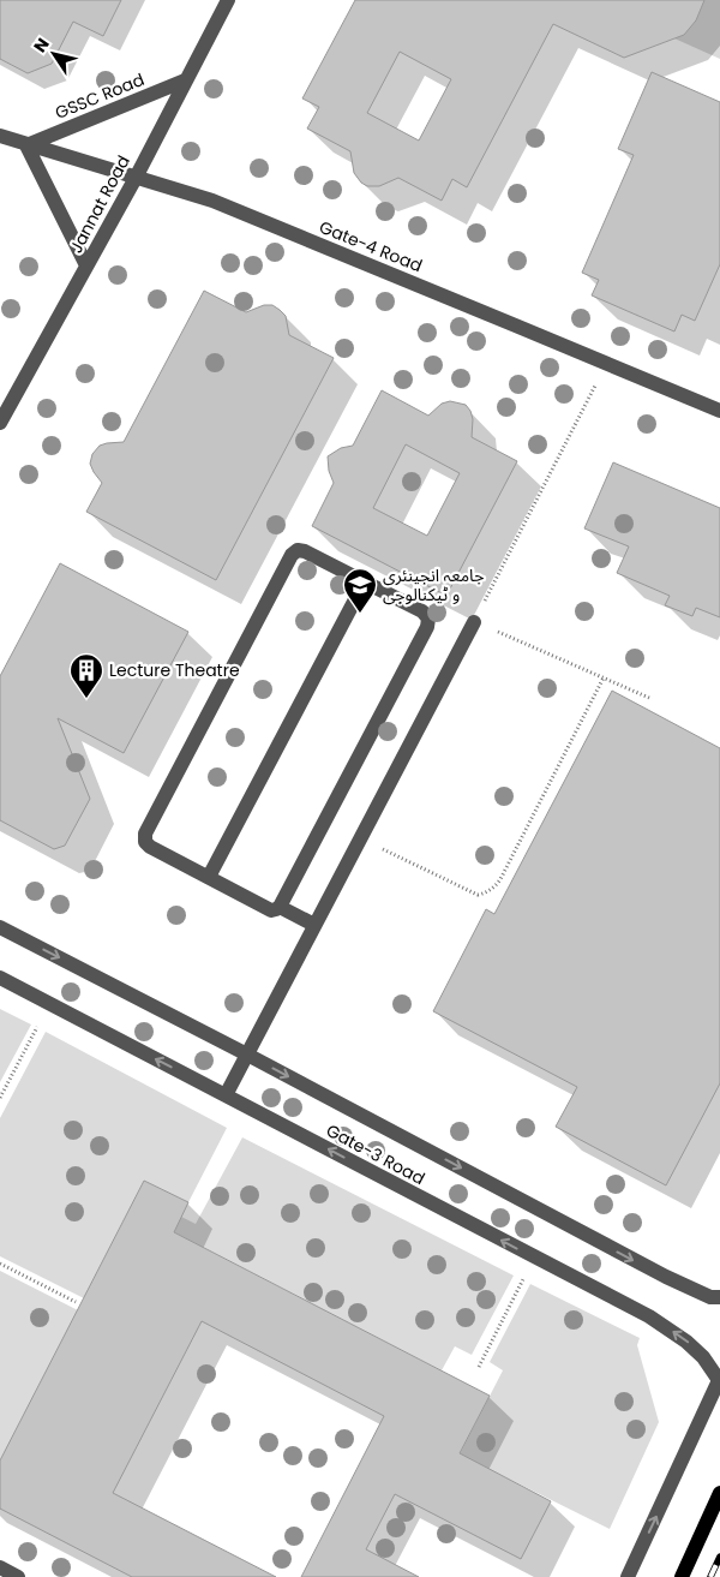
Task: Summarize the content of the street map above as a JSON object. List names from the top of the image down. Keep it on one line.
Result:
{"streets":{"street":["GSSC Road","Jannat Road","Gate-4 Road","Gate-3 Road"]},"crossings":[["GSSC Road","Jannat Road"],["GSSC Road","Gate-4 Road"],["Jannat Road","Gate-4 Road"]],"places":{"school or university":["جامعہ انجینئری و ٹیکنالوجی"],"building":["Lecture Theatre"]},"north":"top left"}
